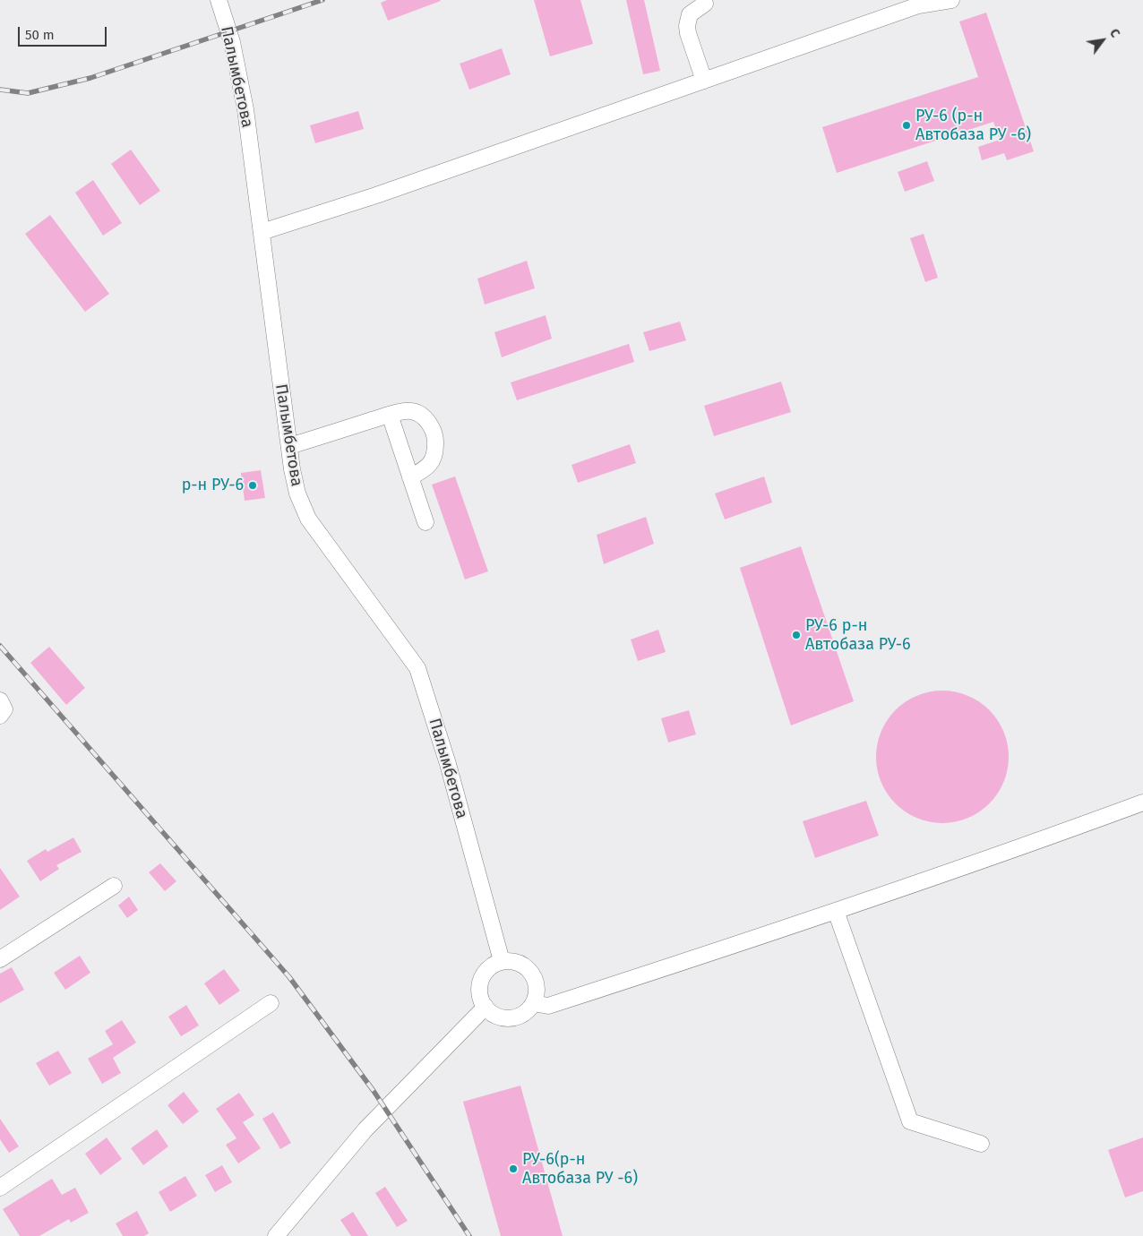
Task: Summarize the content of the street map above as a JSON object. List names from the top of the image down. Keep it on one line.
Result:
{"streets":{"street":["Палымбетова"]},"places":["РУ-6 (р-н Автобаза РУ -6)","р-н РУ-6","РУ-6 р-н Автобаза РУ-6","РУ-6(р-н Автобаза РУ -6)"],"scale_bar":"50 m","north":"top right"}
